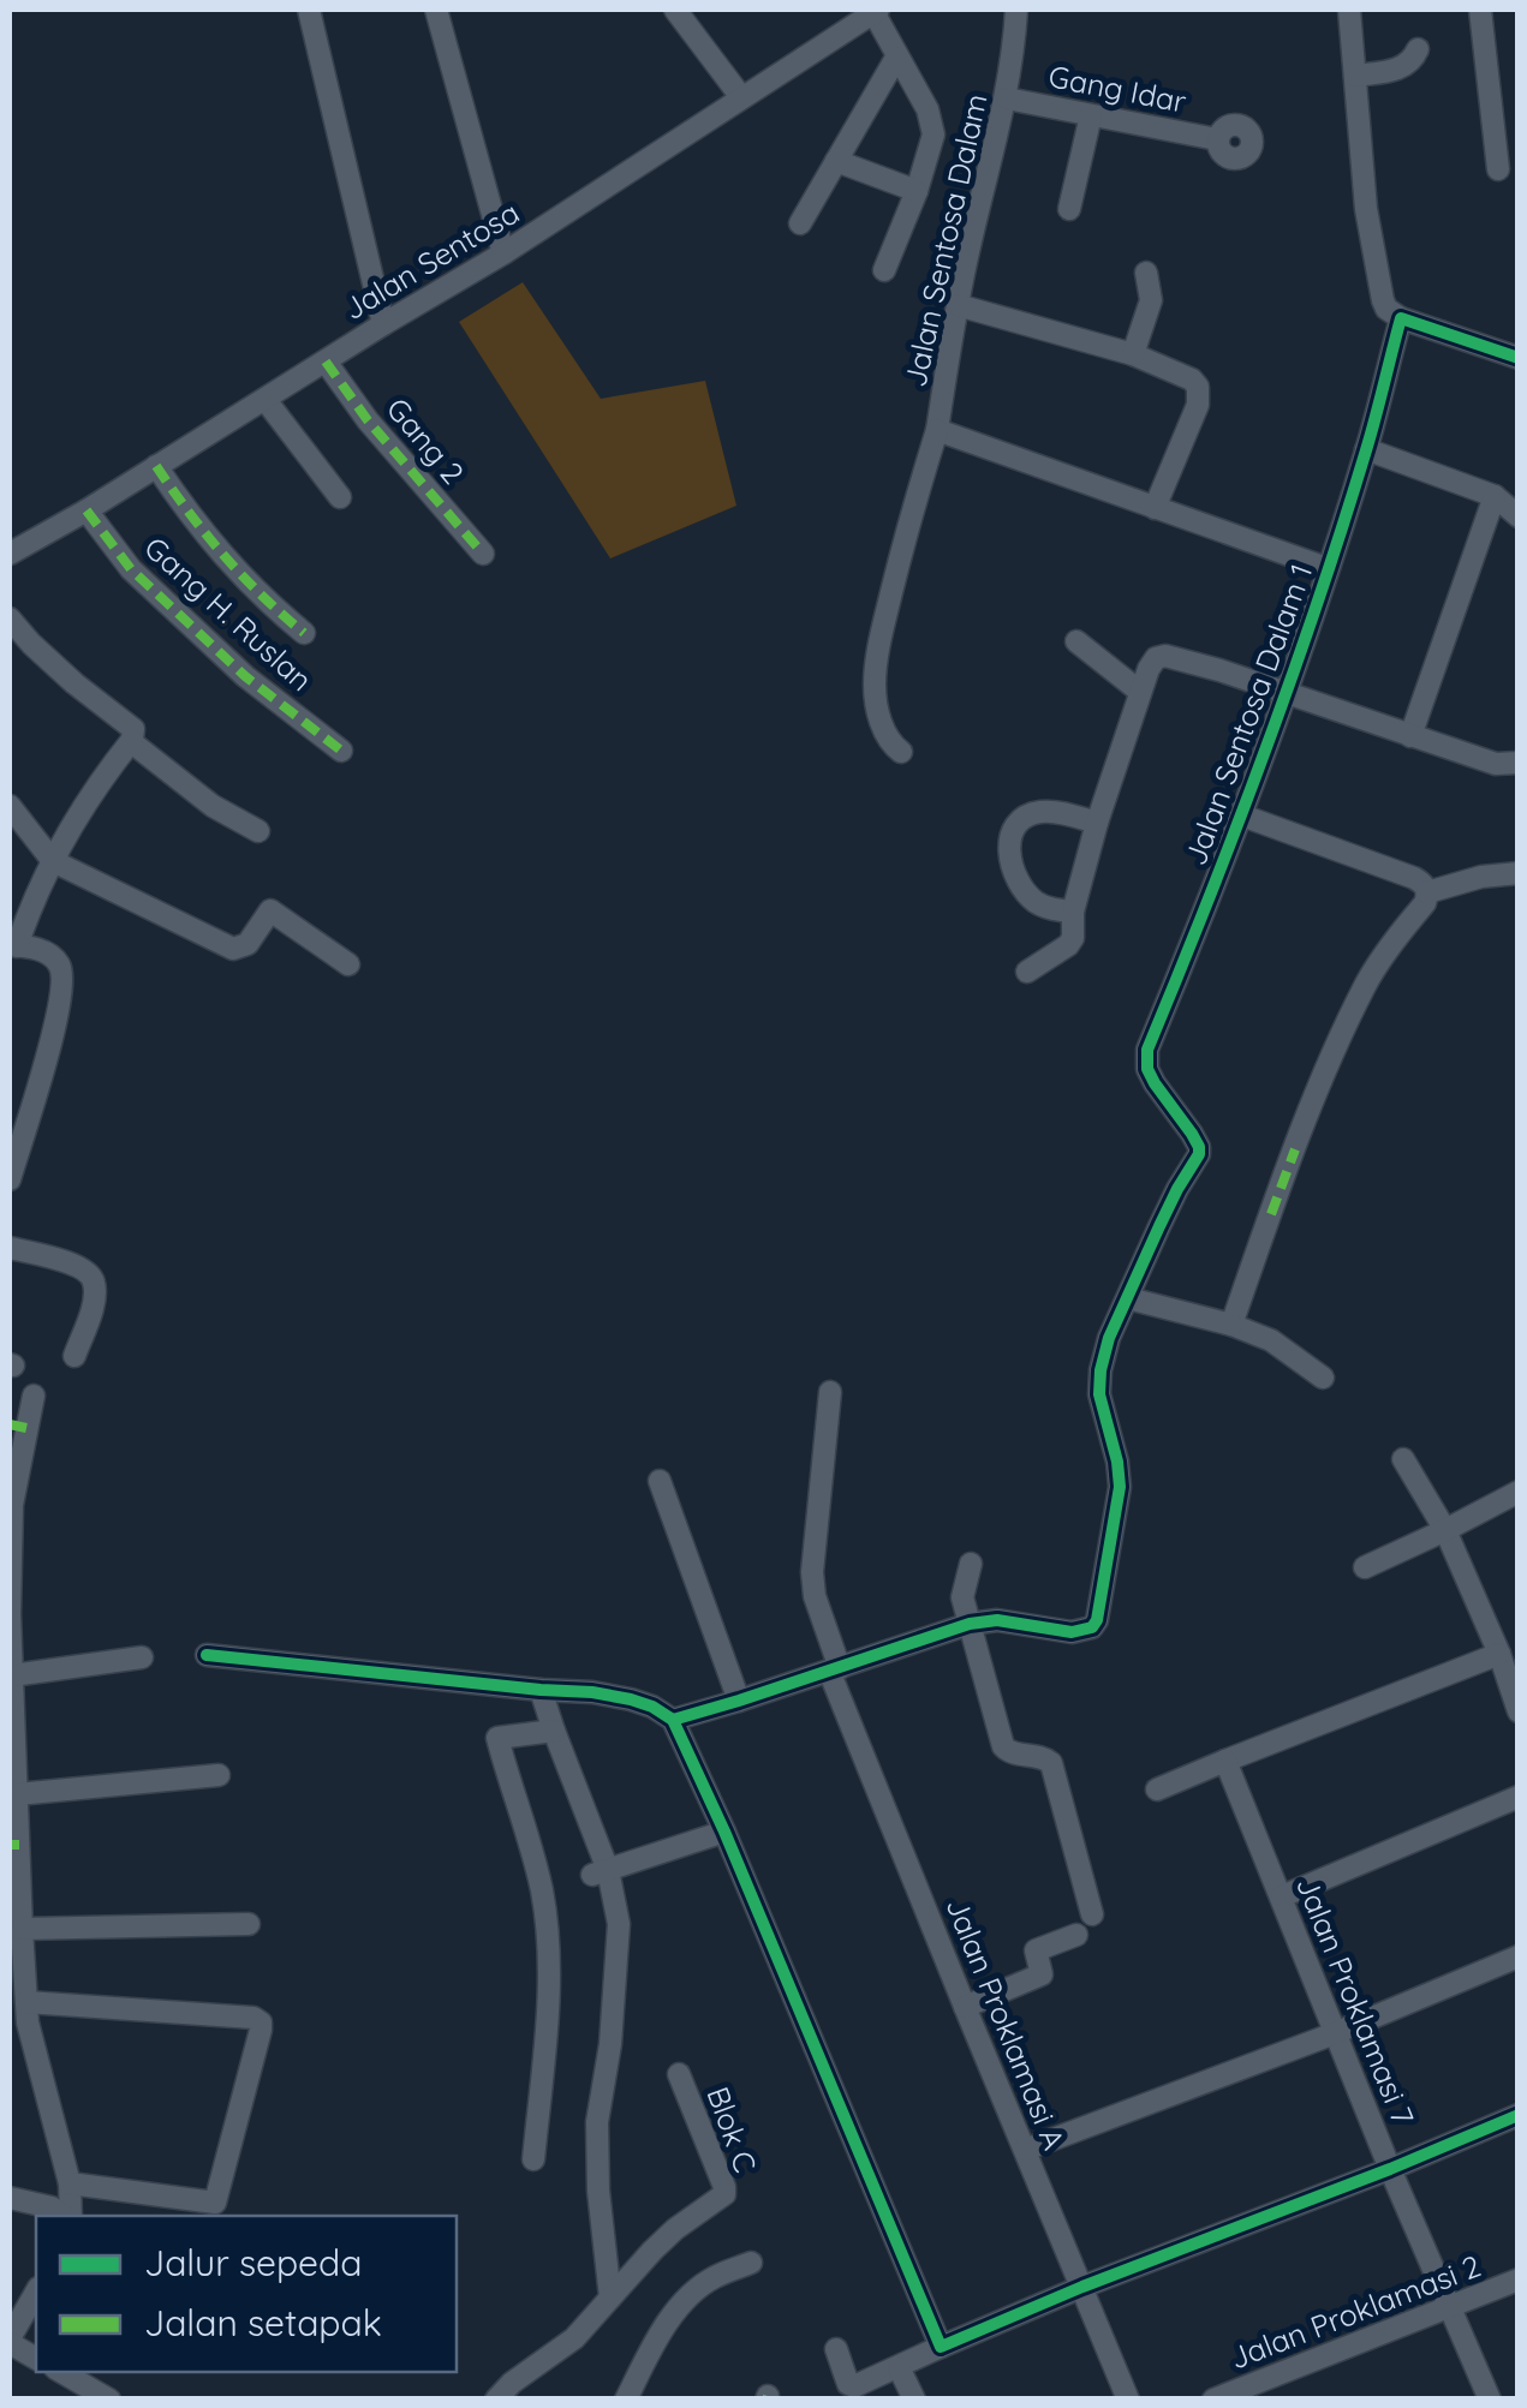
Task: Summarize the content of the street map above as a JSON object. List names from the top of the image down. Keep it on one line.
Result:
{"streets":{"street":["Gang Idar","Jalan Sentosa Dalam","Jalan Sentosa","Gang 2","Gang H. Ruslan","Jalan Sentosa Dalam 1","Jalan Proklamasi 7","Jalan Proklamasi A","Blok C","Jalan Proklamasi 2"]},"crossings":[["Gang Idar","Jalan Sentosa Dalam"],["Jalan Sentosa Dalam","Jalan Sentosa Dalam 1"],["Jalan Sentosa","Gang 2"],["Jalan Sentosa","Gang H. Ruslan"],["Jalan Proklamasi 7","Jalan Proklamasi 2"]],"legend":["Jalur sepeda","Jalan setapak"]}
